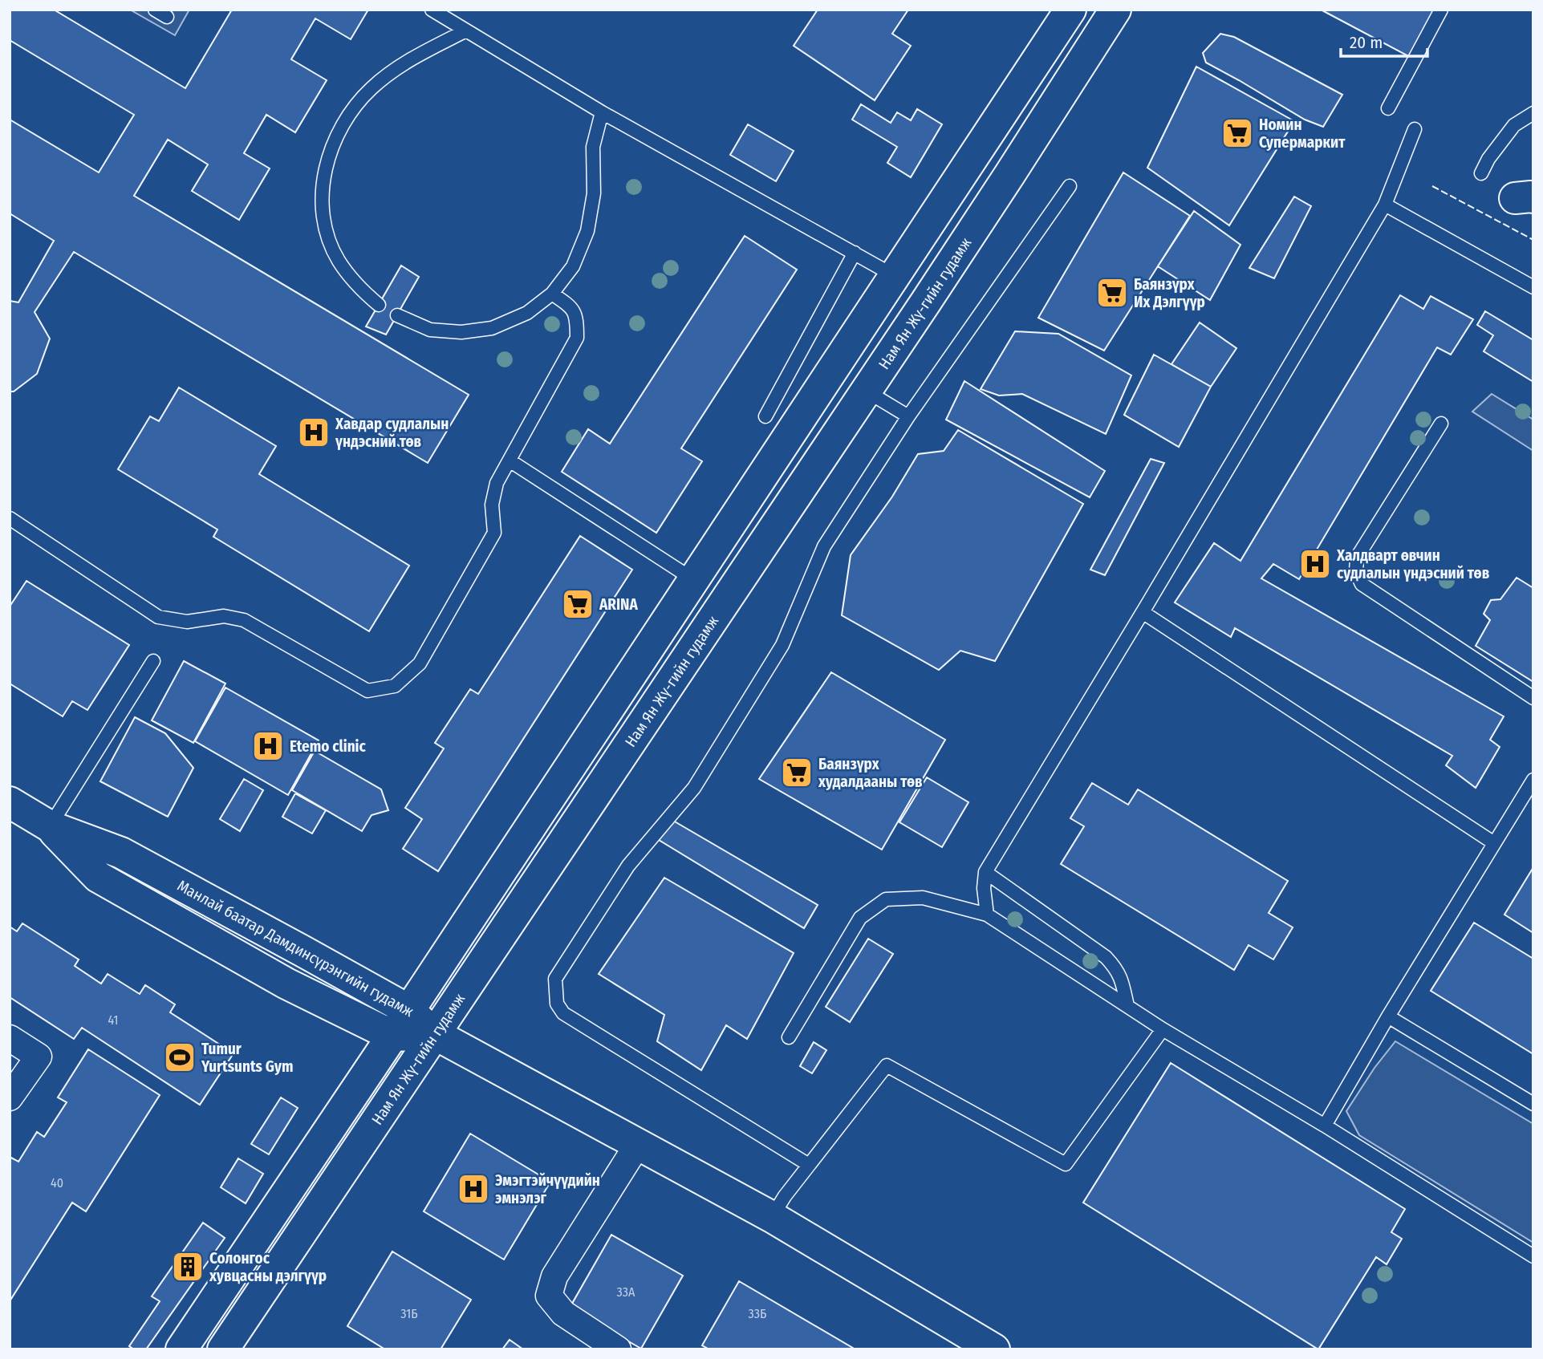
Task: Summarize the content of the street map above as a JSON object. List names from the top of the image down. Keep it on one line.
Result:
{"streets":{"main road":["Нам Ян Жү-гийн гудамж","Манлай баатар Дамдинсүрэнгийн гудамж"]},"crossings":[["Нам Ян Жү-гийн гудамж","Манлай баатар Дамдинсүрэнгийн гудамж"]],"places":{"supermarket":["Номин Супермаркит","Баянзүрх Их Дэлгүүр","ARINA","Баянзүрх худалдааны төв"],"hospital":["Хавдар судлалын үндэсний төв","Халдварт өвчин судлалын үндэсний төв","Etemo clinic","Эмэгтэйчүүдийн эмнэлэг"],"sports":["Tumur Yurtsunts Gym"],"building":["Солонгос хувцасны дэлгүүр"]},"house_numbers":["41","40","33А","31Б","33Б"],"scale_bar":"20 m"}
